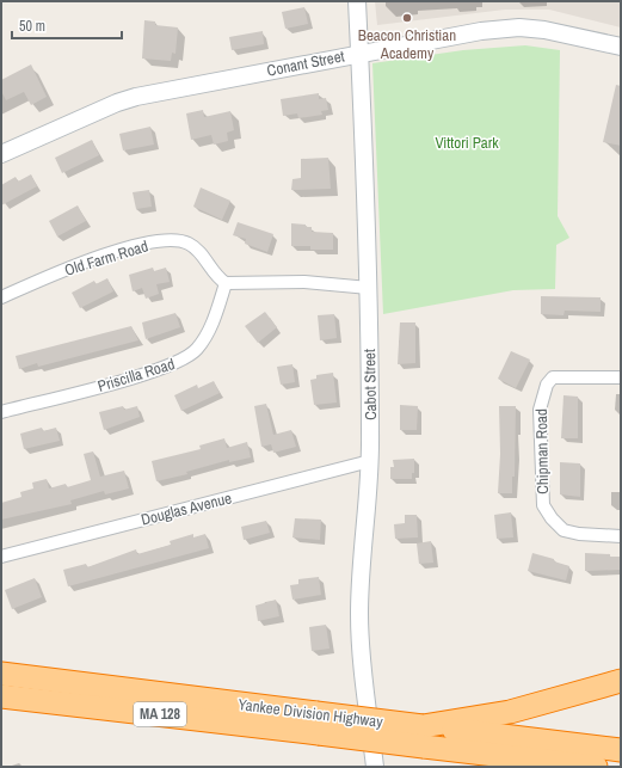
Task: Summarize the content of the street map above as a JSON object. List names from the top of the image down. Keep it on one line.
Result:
{"streets":{"highway":["Yankee Division Highway","MA 128"],"main road":["Conant Street","Cabot Street"],"street":["Old Farm Road","Priscilla Road","Chipman Road","Douglas Avenue"]},"crossings":[["Conant Street","Cabot Street"],["Old Farm Road","Priscilla Road"],["Cabot Street","Douglas Avenue"]],"parks":["Vittori Park"],"places":["Beacon Christian Academy"],"scale_bar":"50 m"}
